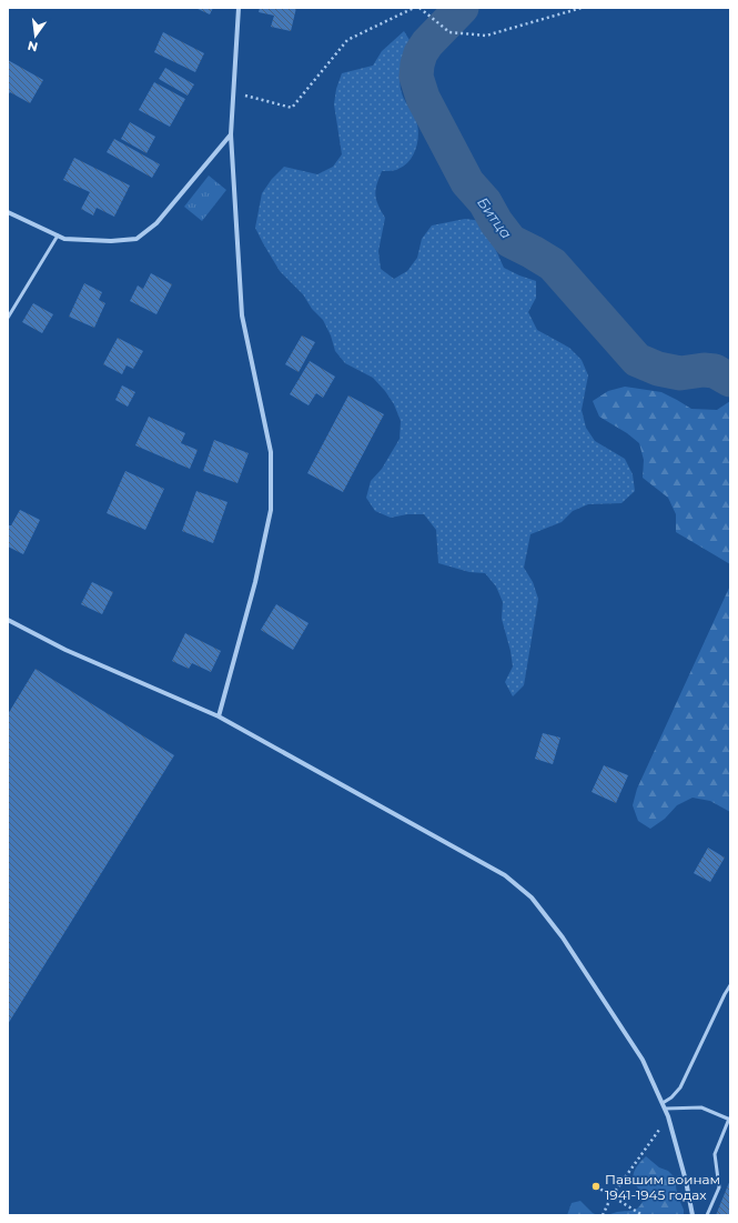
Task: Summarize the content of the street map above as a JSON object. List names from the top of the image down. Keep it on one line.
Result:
{"water":["Битца"],"places":["Павшим воинам 1941-1945 годах"],"north":"bottom"}
